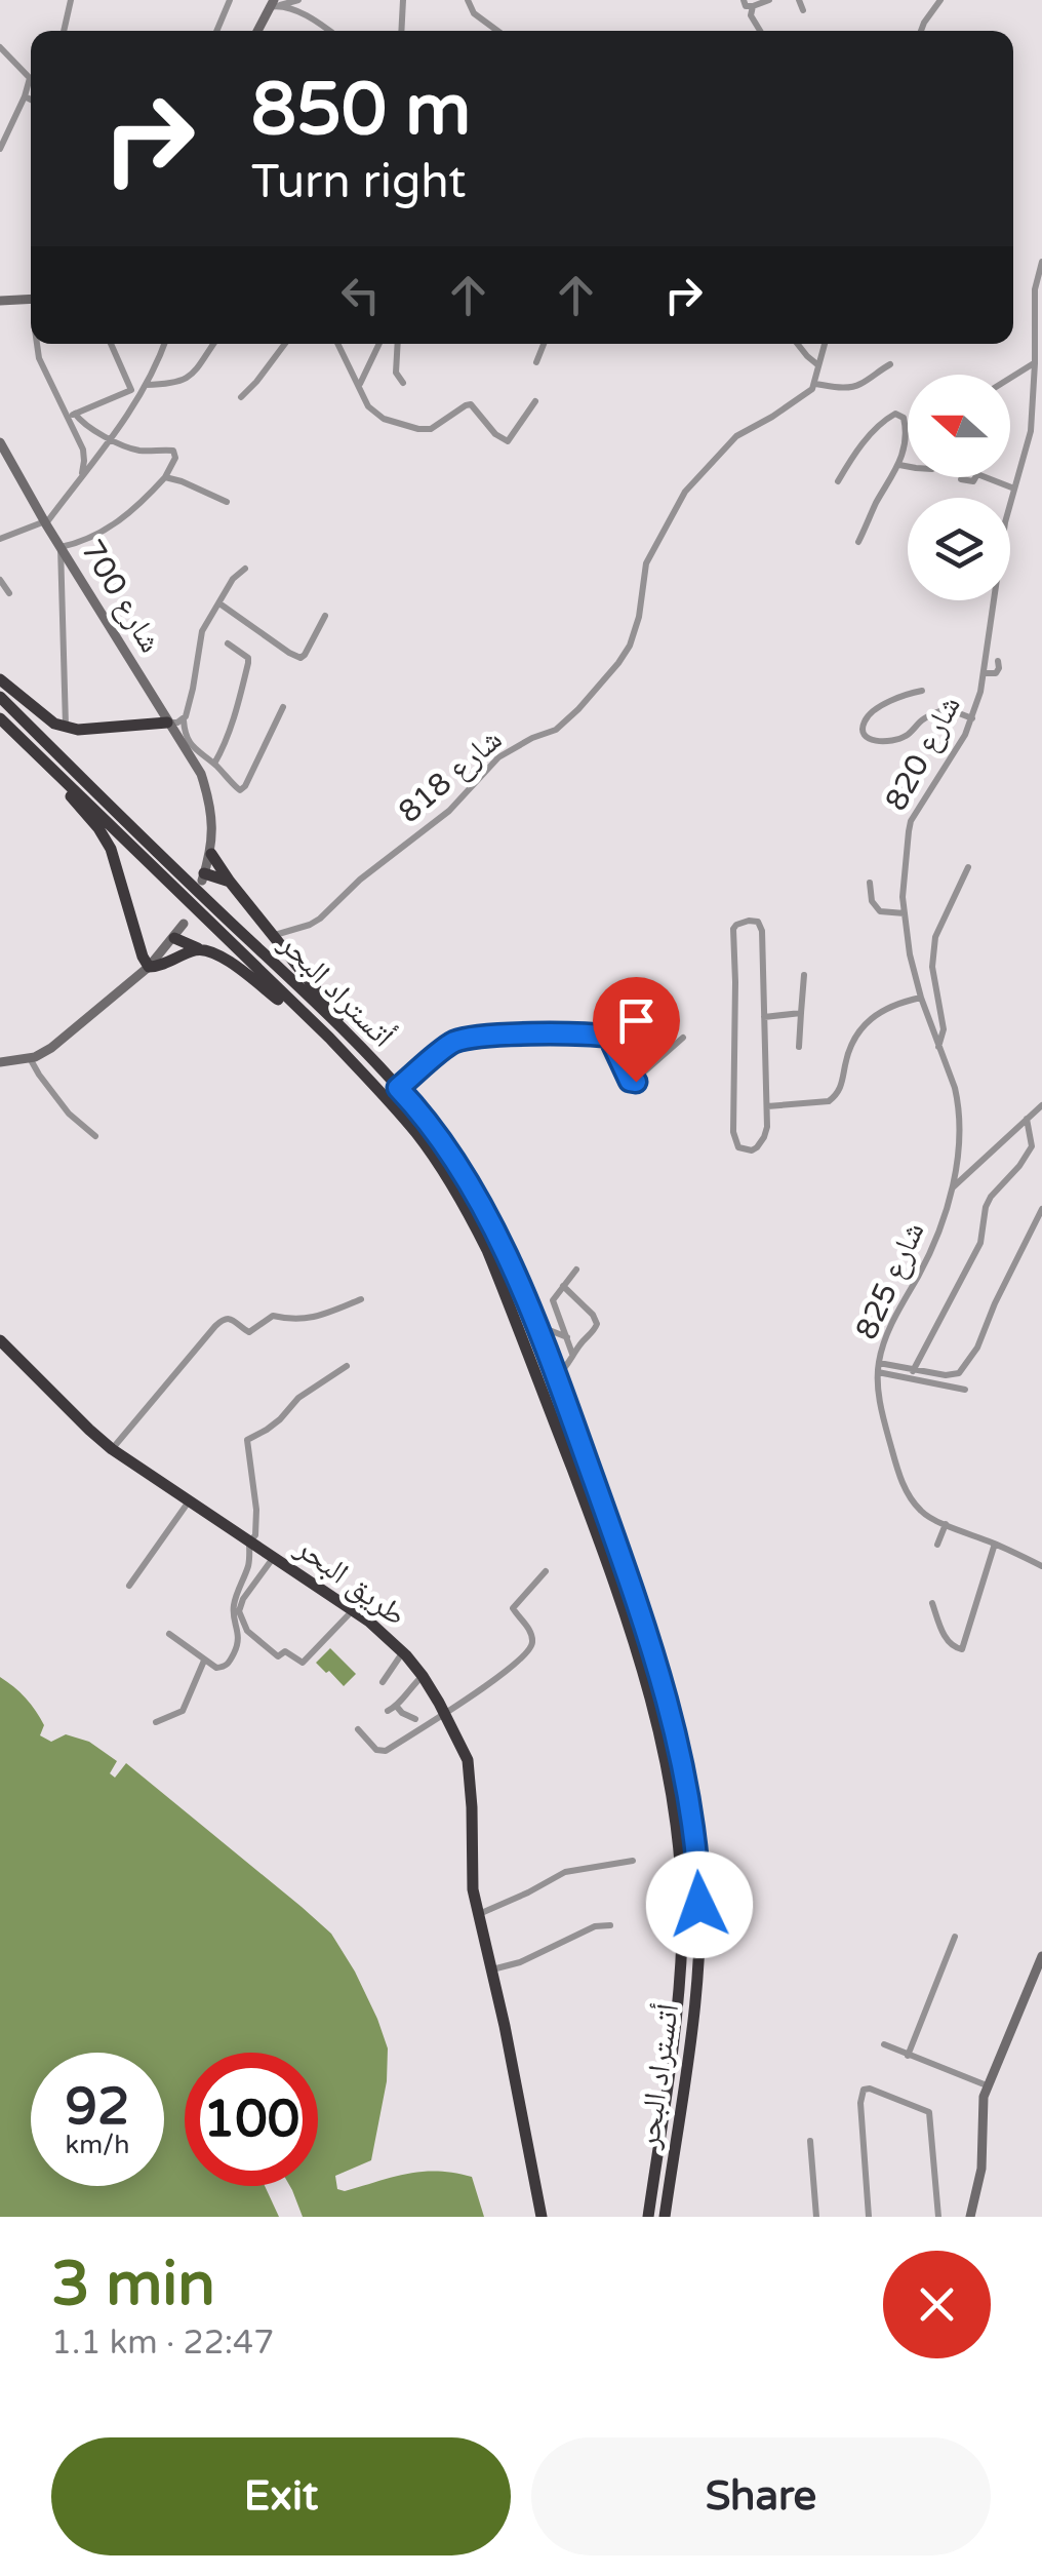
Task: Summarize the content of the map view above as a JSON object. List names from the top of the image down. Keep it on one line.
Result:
{"streets":{"highway":["أتستراد البحر","طريق البحر"],"main road":["شارع 700"],"street":["شارع 820","شارع 818","شارع 825"]},"crossings":[["شارع 820","شارع 825"]],"north":"left","page":{"turn":["850 m","Turn right"],"speed":"92 km/h","limit":"100","heading":["3 min","1.1 km · 22:47"],"buttons":["Exit","Share"]}}
